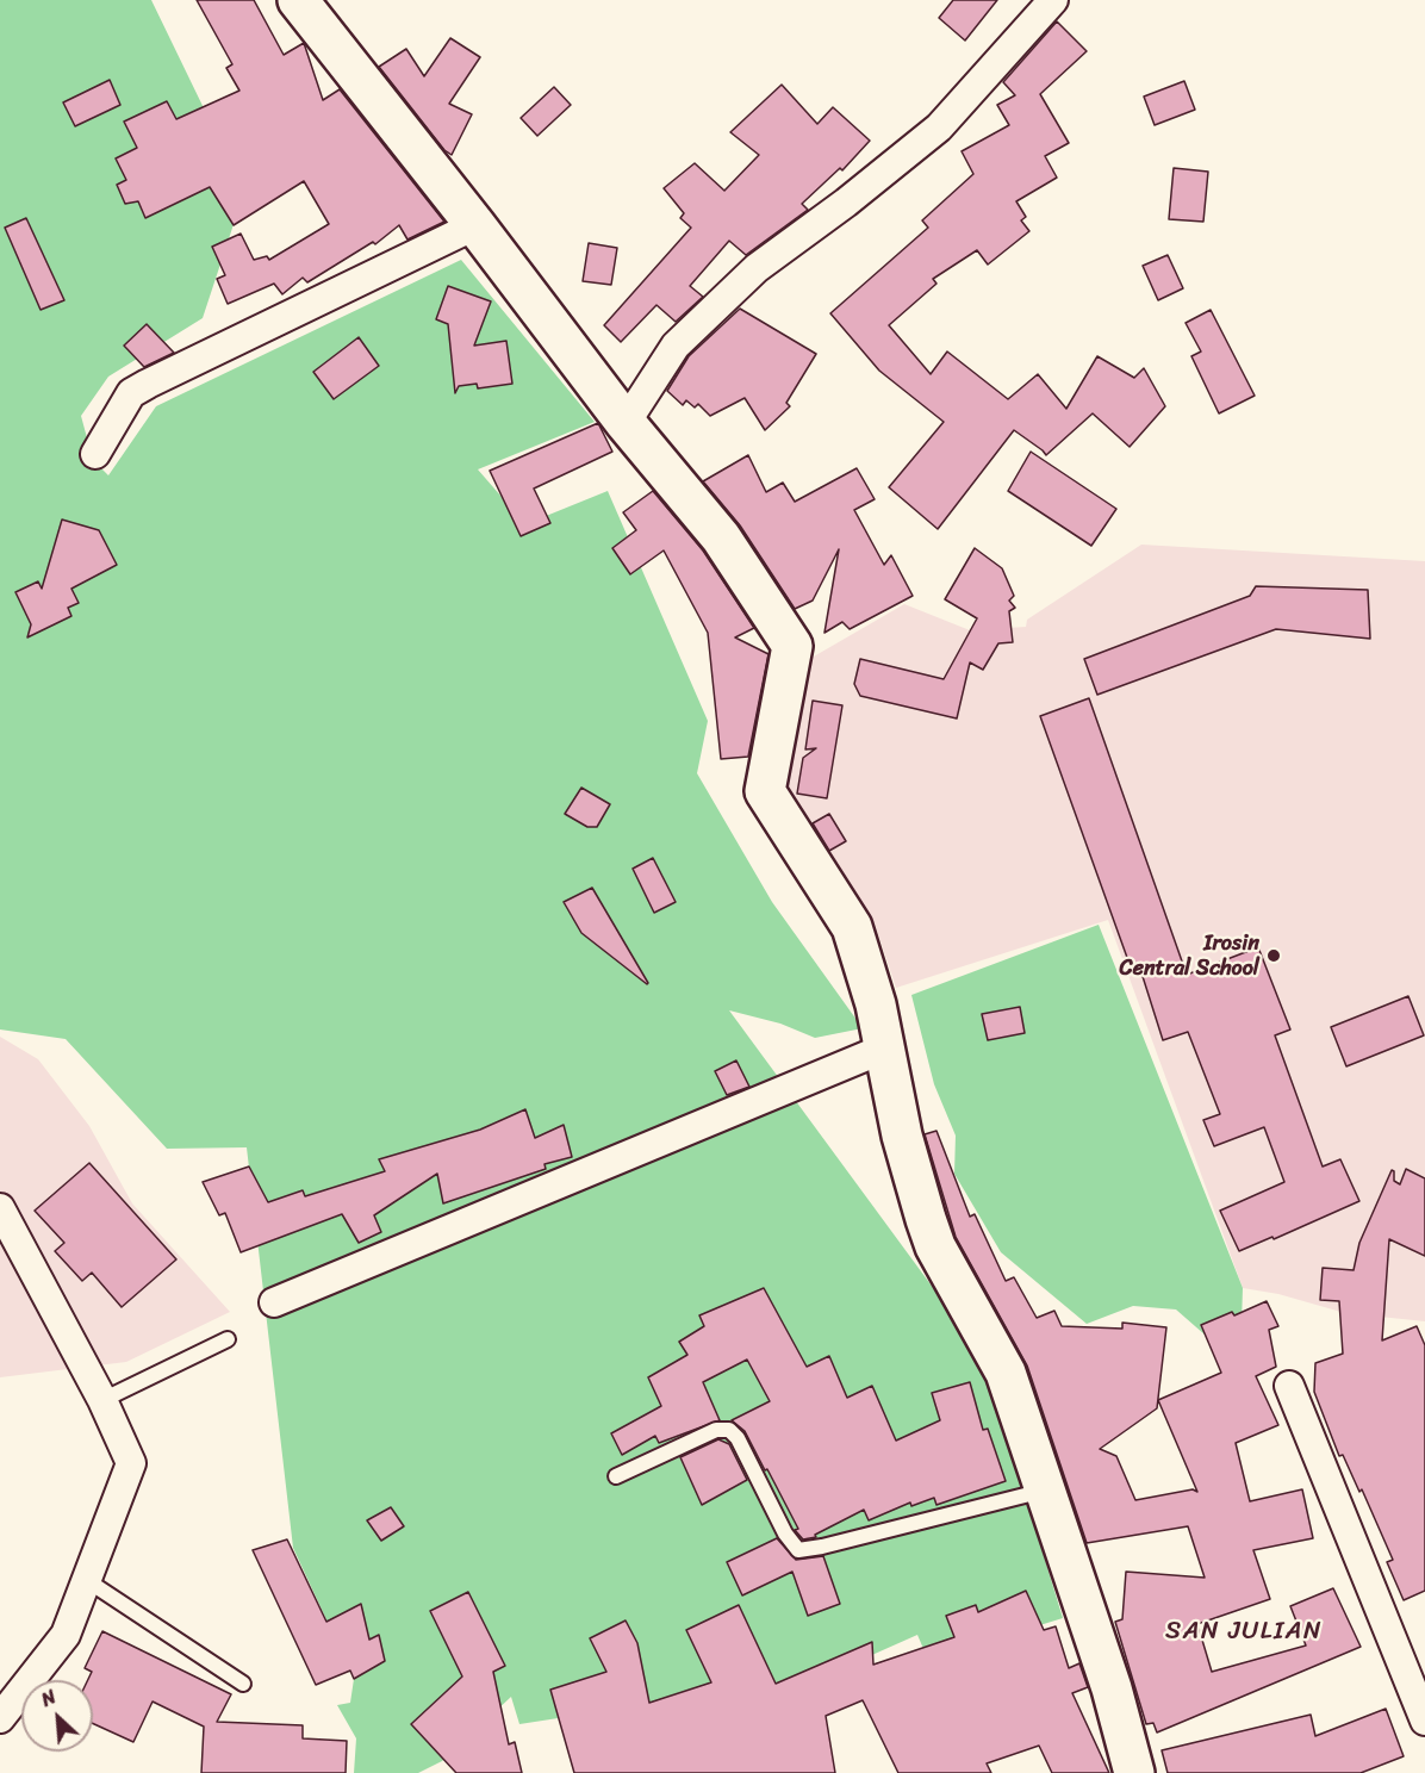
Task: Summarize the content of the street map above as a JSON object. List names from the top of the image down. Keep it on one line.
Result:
{"districts":["SAN JULIAN"],"places":["Irosin Central School"],"north":"top left"}
